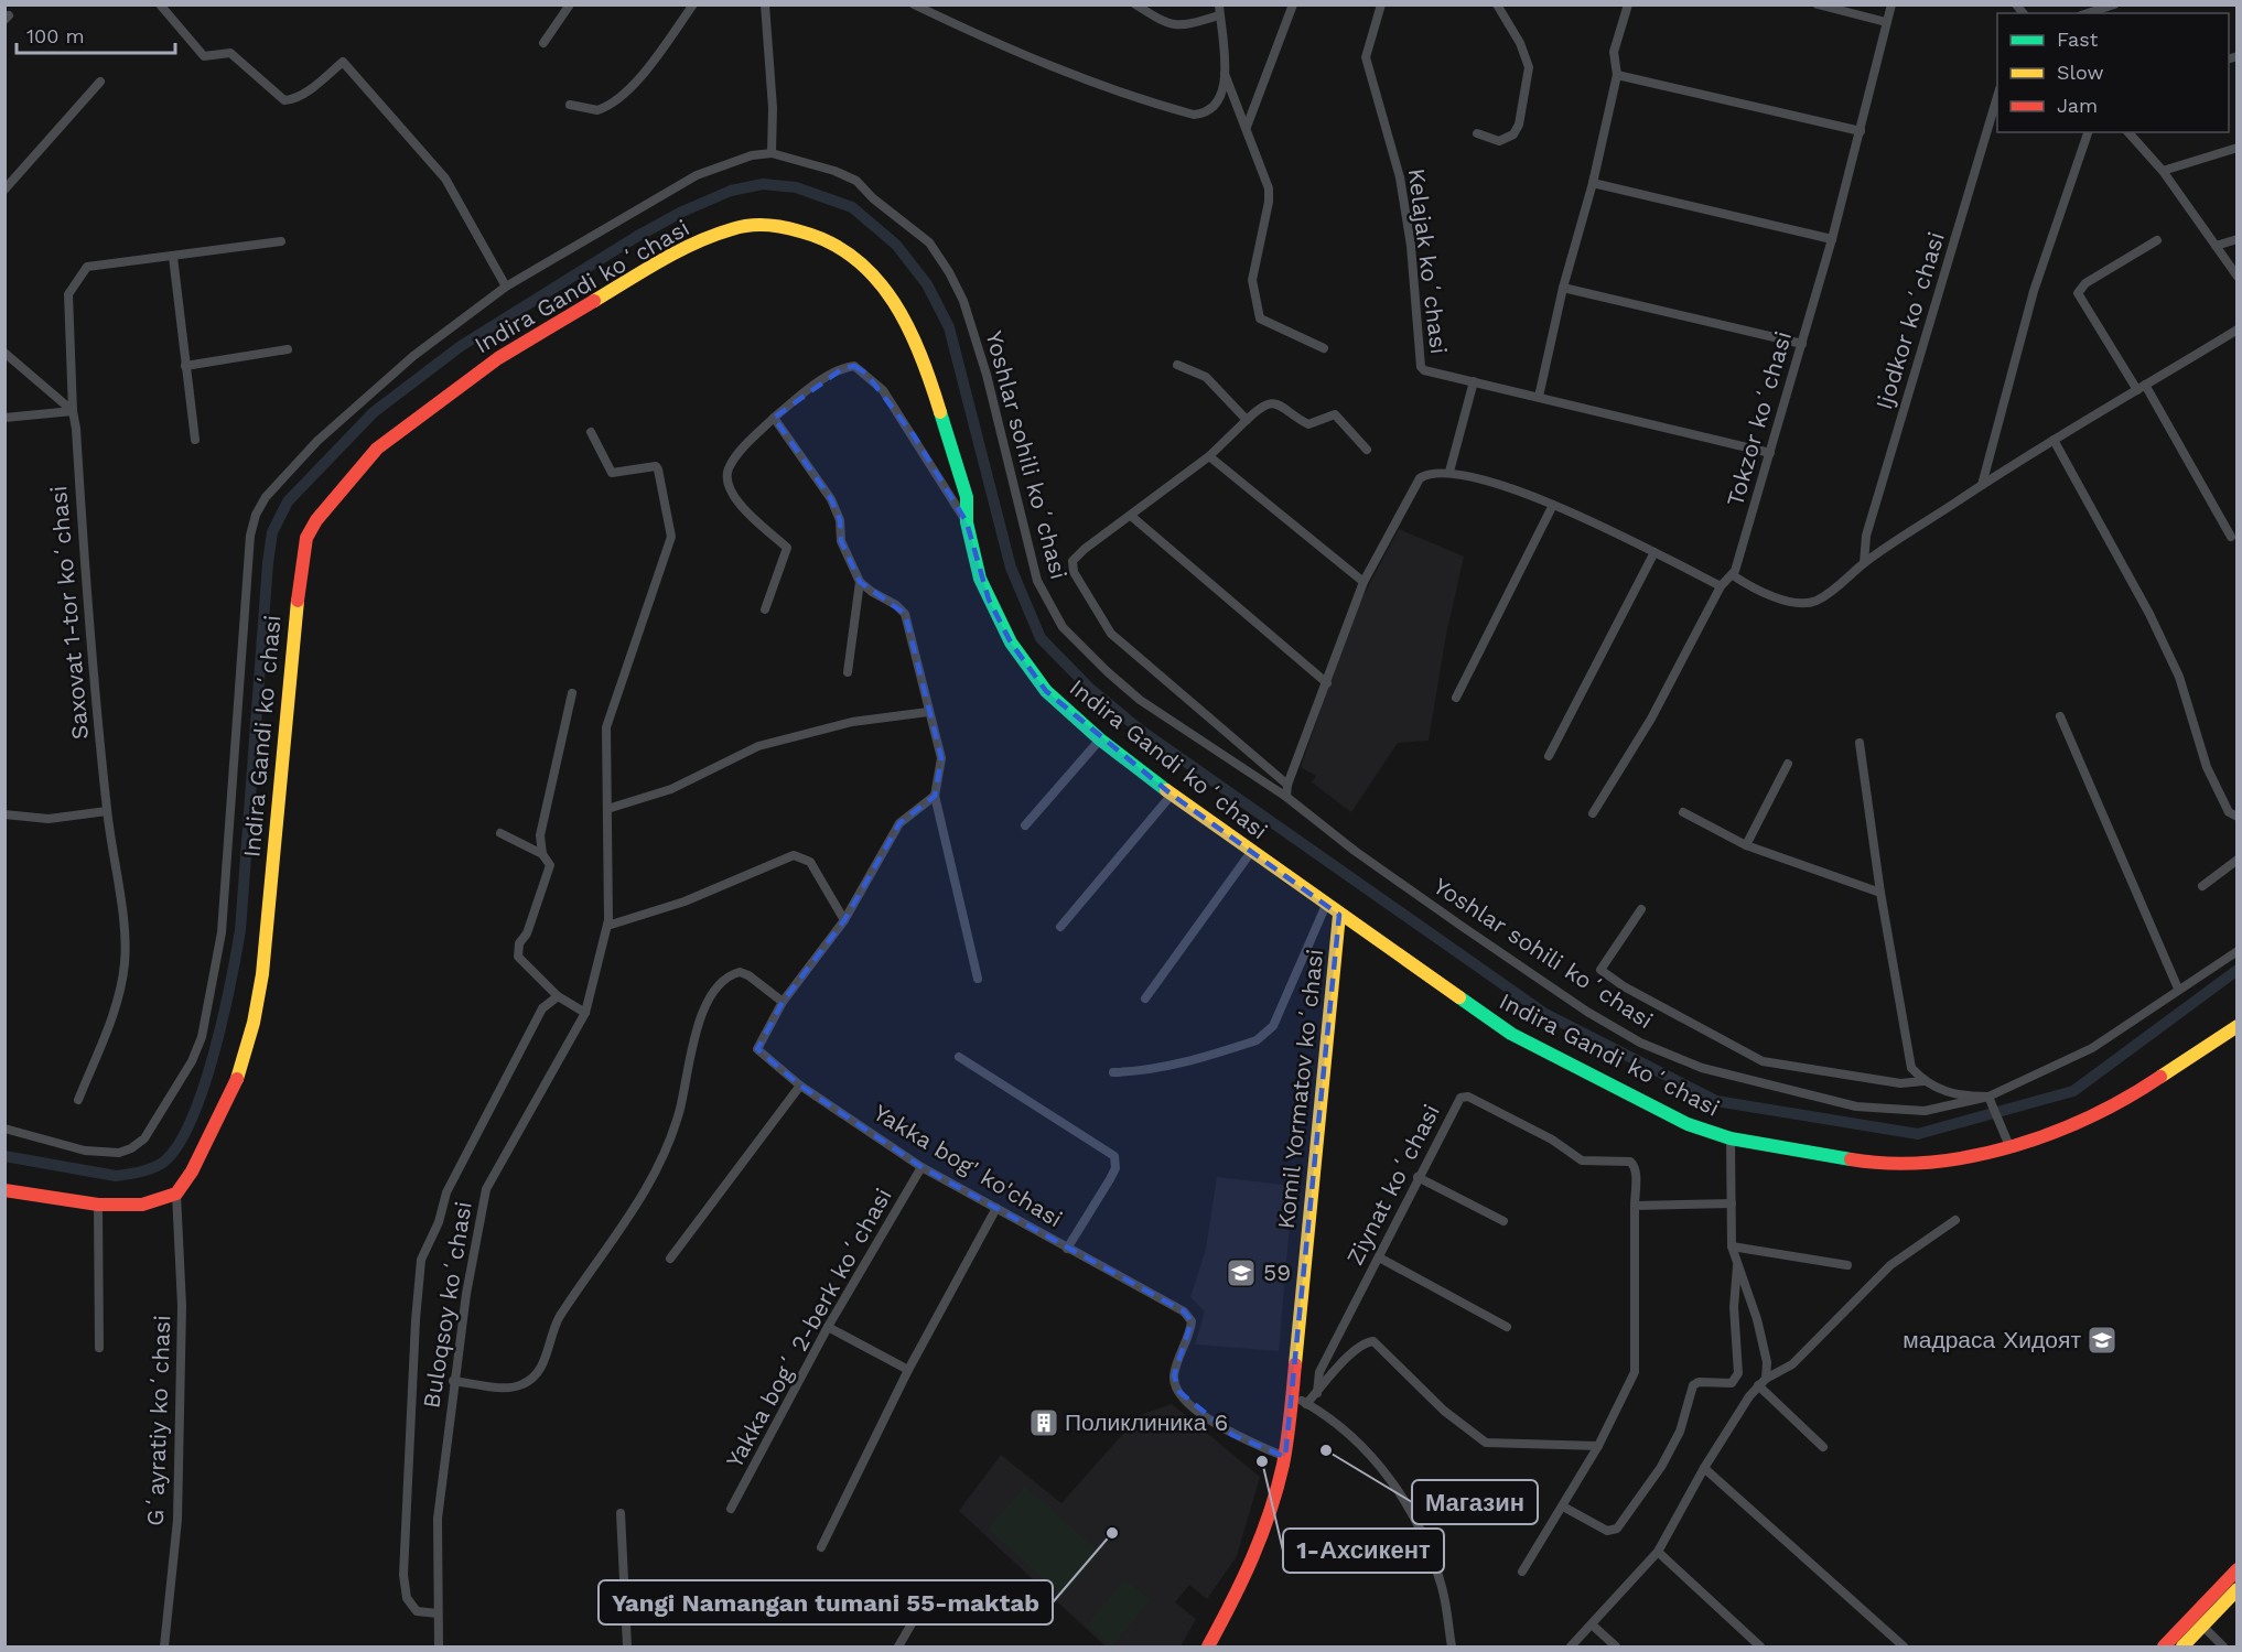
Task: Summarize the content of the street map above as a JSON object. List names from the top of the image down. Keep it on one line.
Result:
{"streets":{"street":["Kelajak koʻchasi","Indira Gandi koʻchasi","Ijodkor koʻchasi","Tokzor koʻchasi","Yoshlar sohili koʻchasi","Saxovat 1-tor koʻchasi","Komil Yormatov koʻchasi","Yakka bog' ko'chasi","Ziynat koʻchasi","Buloqsoy koʻchasi","Yakka bogʻ 2-berk koʻchasi","Gʻayratiy koʻchasi"]},"crossings":[["Kelajak koʻchasi","Tokzor koʻchasi"],["Indira Gandi koʻchasi","Komil Yormatov koʻchasi"],["Indira Gandi koʻchasi","Gʻayratiy koʻchasi"],["Komil Yormatov koʻchasi","Yakka bog' ko'chasi"],["Yakka bog' ko'chasi","Yakka bogʻ 2-berk koʻchasi"]],"places":{"school or university":["59","мадраса Хидоят"],"building":["Поликлиника 6"],"other":["Магазин","1-Ахсикент","Yangi Namangan tumani 55-maktab"]},"legend":["Fast","Slow","Jam"],"scale_bar":"100 m"}
